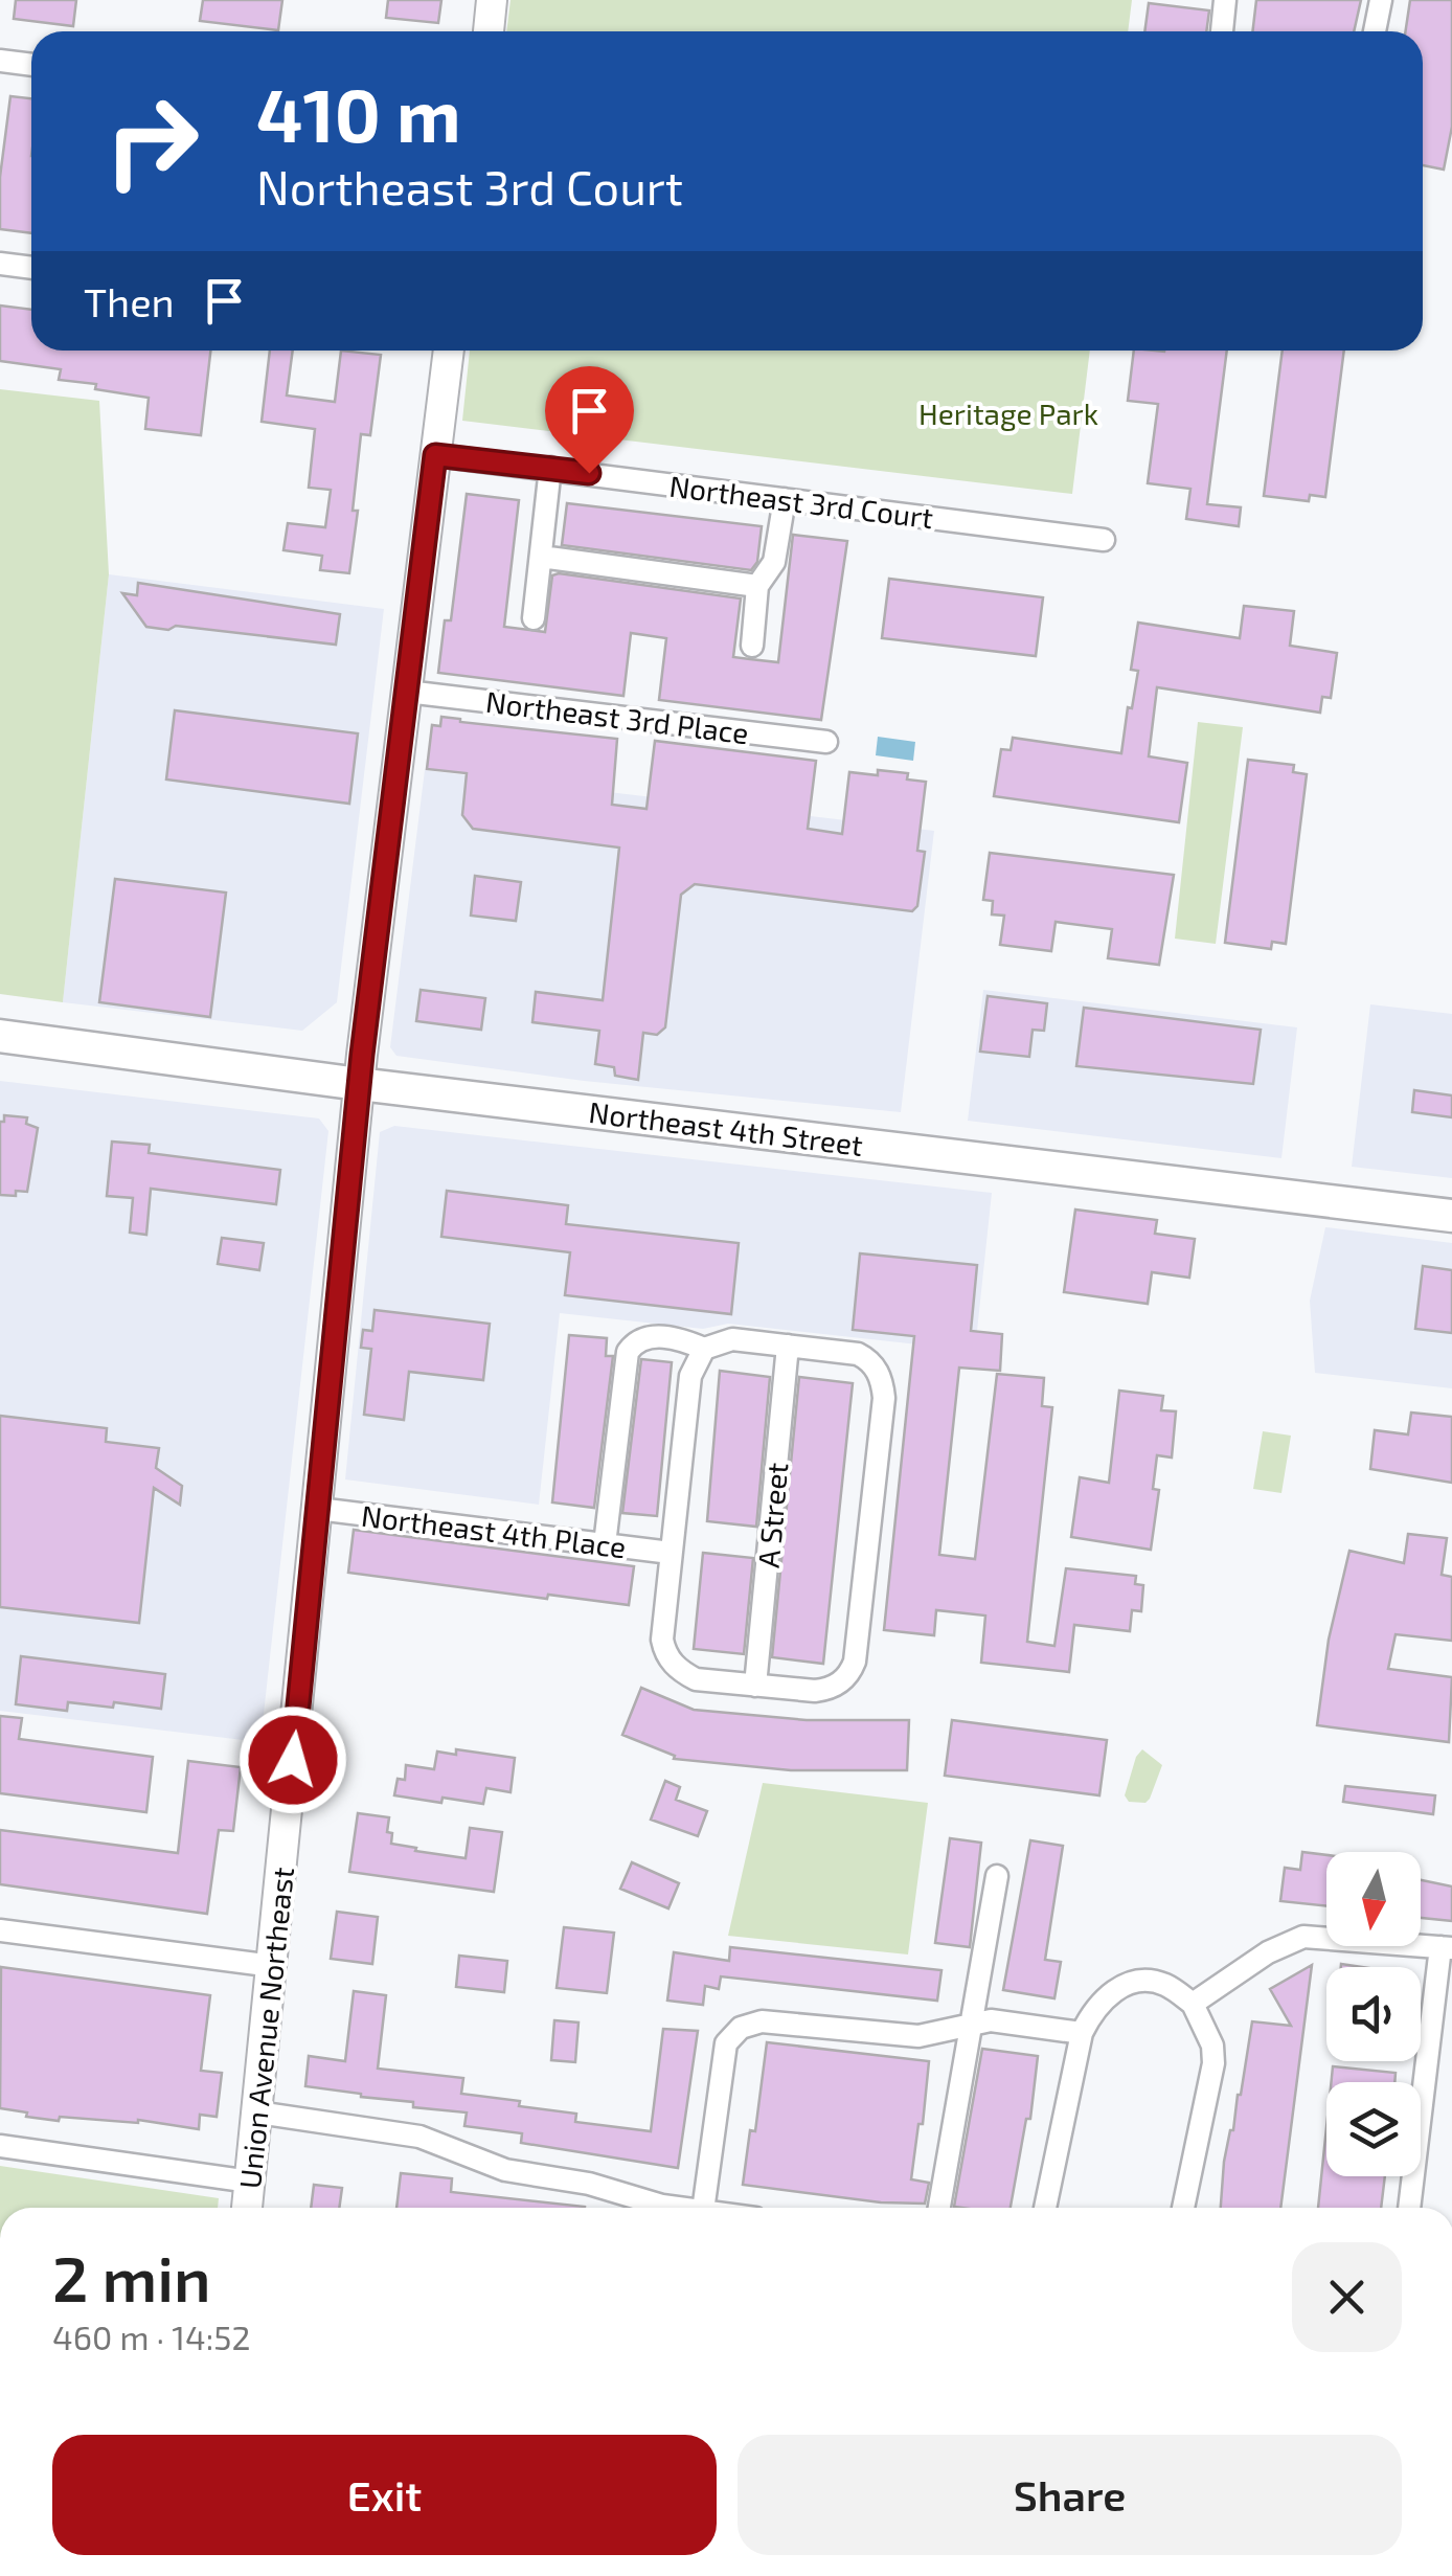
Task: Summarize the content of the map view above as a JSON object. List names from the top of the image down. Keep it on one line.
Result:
{"streets":{"main road":["Northeast 4th Street"],"street":["Northeast 3rd Court","Northeast 3rd Place","A Street","Northeast 4th Place","Union Avenue Northeast"]},"crossings":[["Northeast 3rd Court","Union Avenue Northeast"],["Northeast 3rd Place","Union Avenue Northeast"],["Northeast 4th Street","Union Avenue Northeast"],["Northeast 4th Place","Union Avenue Northeast"]],"parks":["Heritage Park"],"north":"bottom","page":{"turn":["410 m","Northeast 3rd Court"],"then":"Then","heading":["2 min","460 m · 14:52"],"buttons":["Exit","Share"]}}
